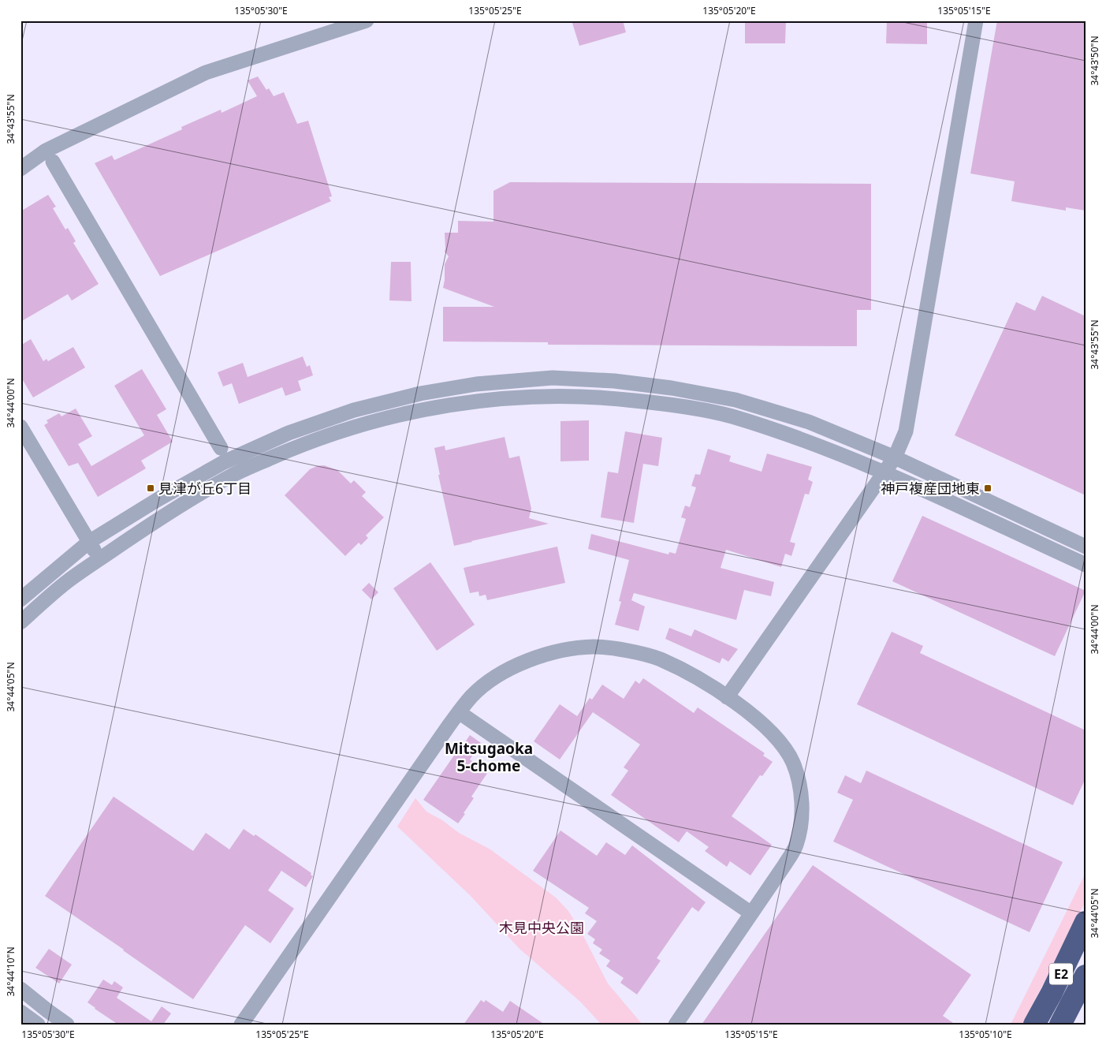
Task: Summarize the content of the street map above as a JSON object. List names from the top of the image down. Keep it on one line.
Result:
{"streets":{"highway":["E2"]},"districts":["Mitsugaoka 5-chome"],"parks":["木見中央公園"],"places":{"transit":["見津が丘6丁目","神戸複産団地東"]},"coordinates":["135°05'30\"E","135°05'25\"E","135°05'20\"E","135°05'15\"E","34°43'50\"N","34°43'55\"N","34°44'00\"N","34°44'05\"N","34°44'10\"N","135°05'10\"E"]}
